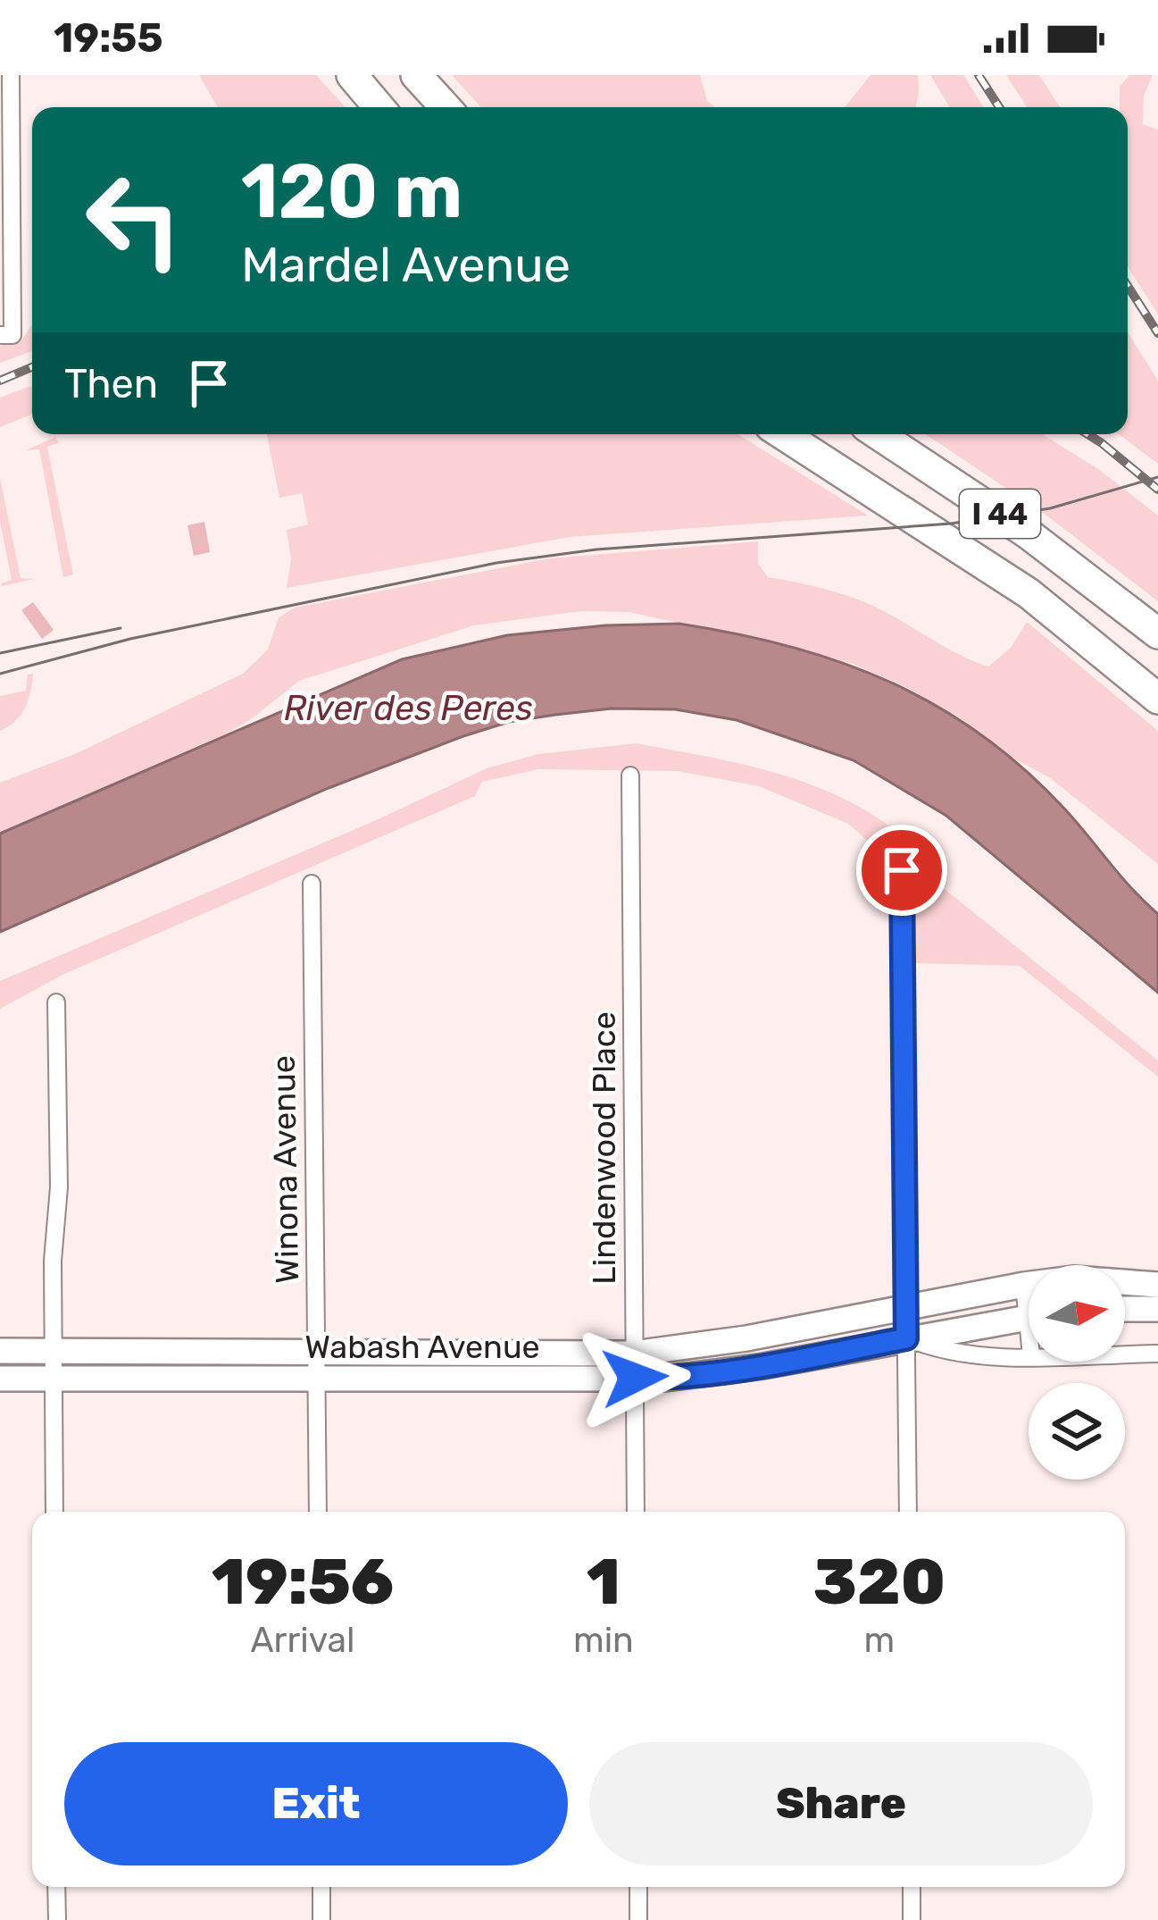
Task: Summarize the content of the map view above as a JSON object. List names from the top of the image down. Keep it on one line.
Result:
{"streets":{"highway":["I 44"],"main road":["Wabash Avenue"],"street":["Lindenwood Place","Winona Avenue"]},"crossings":[["Lindenwood Place","Wabash Avenue"],["Winona Avenue","Wabash Avenue"]],"water":["River des Peres"],"north":"right","page":{"status":"19:55","turn":["120 m","Mardel Avenue"],"then":"Then","eta":["19:56","Arrival","1","min","320","m"],"buttons":["Exit","Share"]}}
